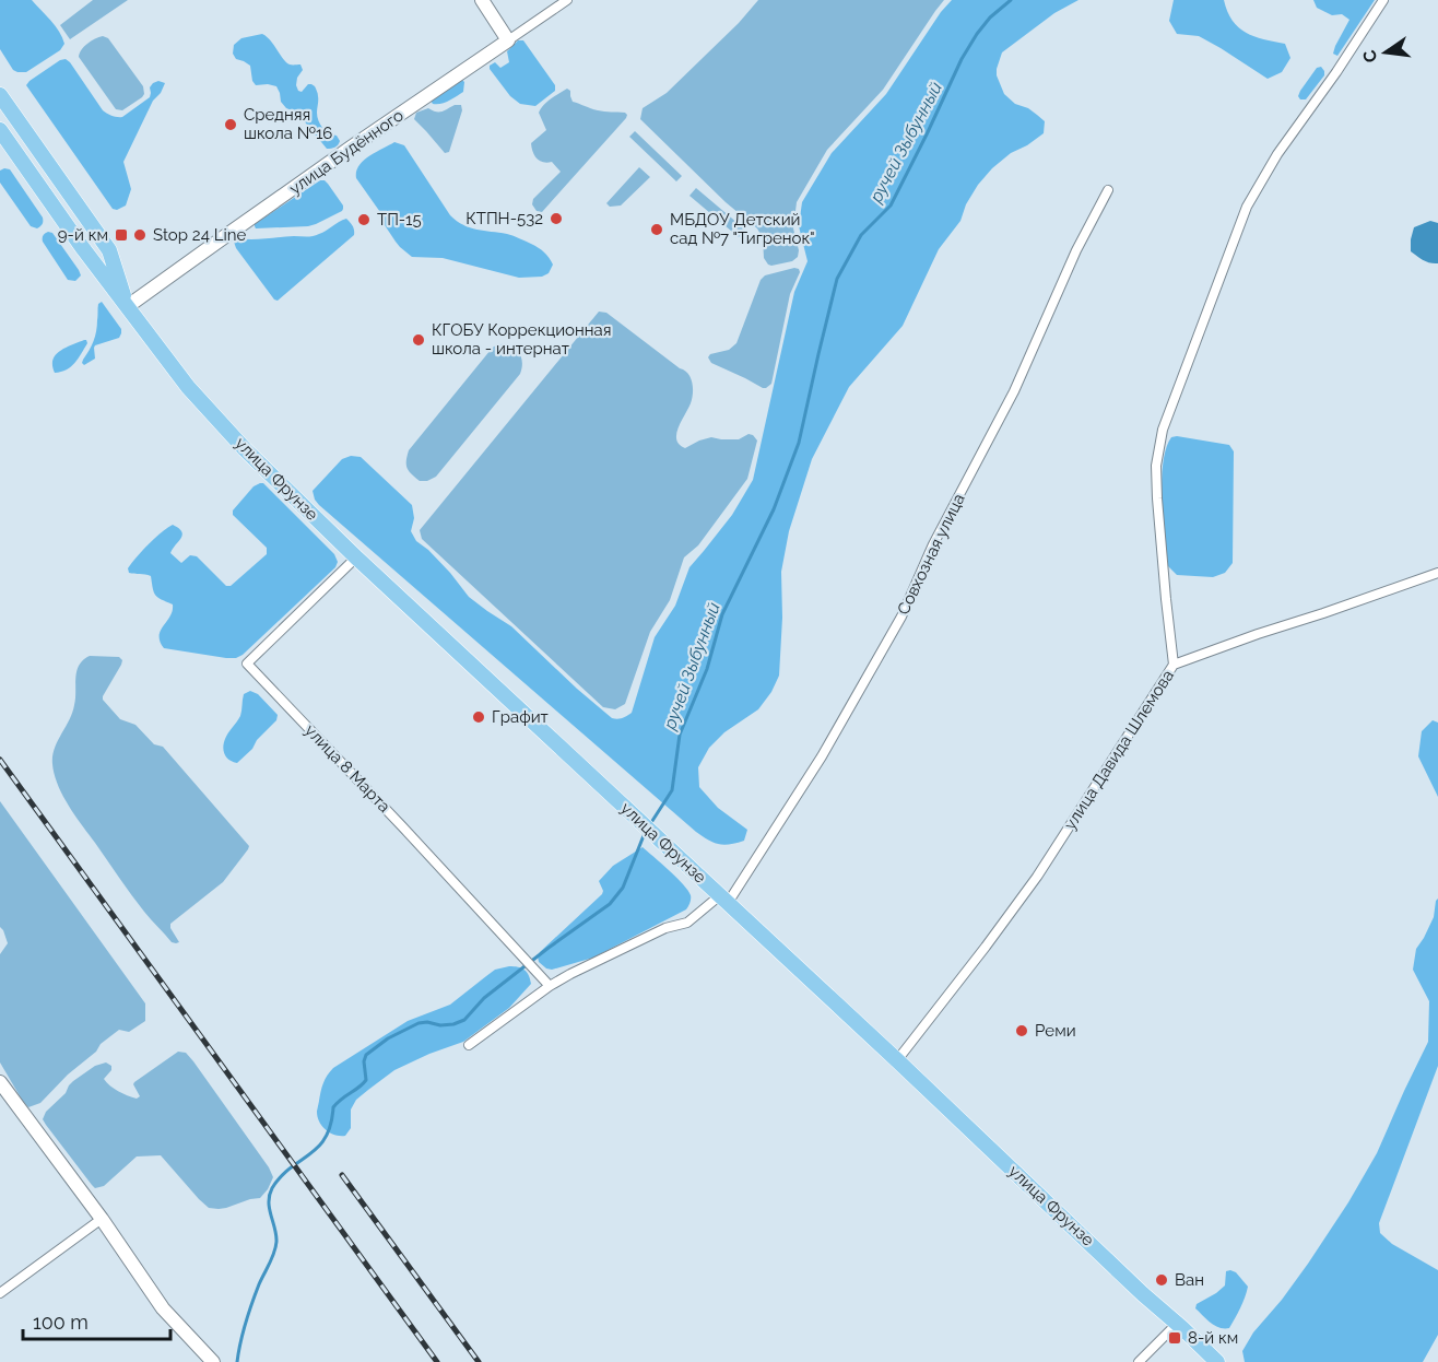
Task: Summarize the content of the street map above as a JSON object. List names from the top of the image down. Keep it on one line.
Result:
{"streets":{"main road":["улица Будённого","улица Фрунзе"],"street":["Совхозная улица","улица Давида Шлемова","улица 8 Марта"]},"crossings":[["улица Будённого","улица Фрунзе"],["улица Фрунзе","Совхозная улица"],["улица Фрунзе","улица Давида Шлемова"],["улица Фрунзе","улица 8 Марта"]],"water":["ручей Зыбунный"],"places":{"other":["Средняя школа №16","КТПН-532","ТП-15","МБДОУ Детский сад №7 \"Тигренок\"","Stop 24 Line","КГОБУ Коррекционная школа - интернат","Графит","Реми","Ван"],"transit":["9-й км","8-й км"]},"scale_bar":"100 m","north":"left"}
